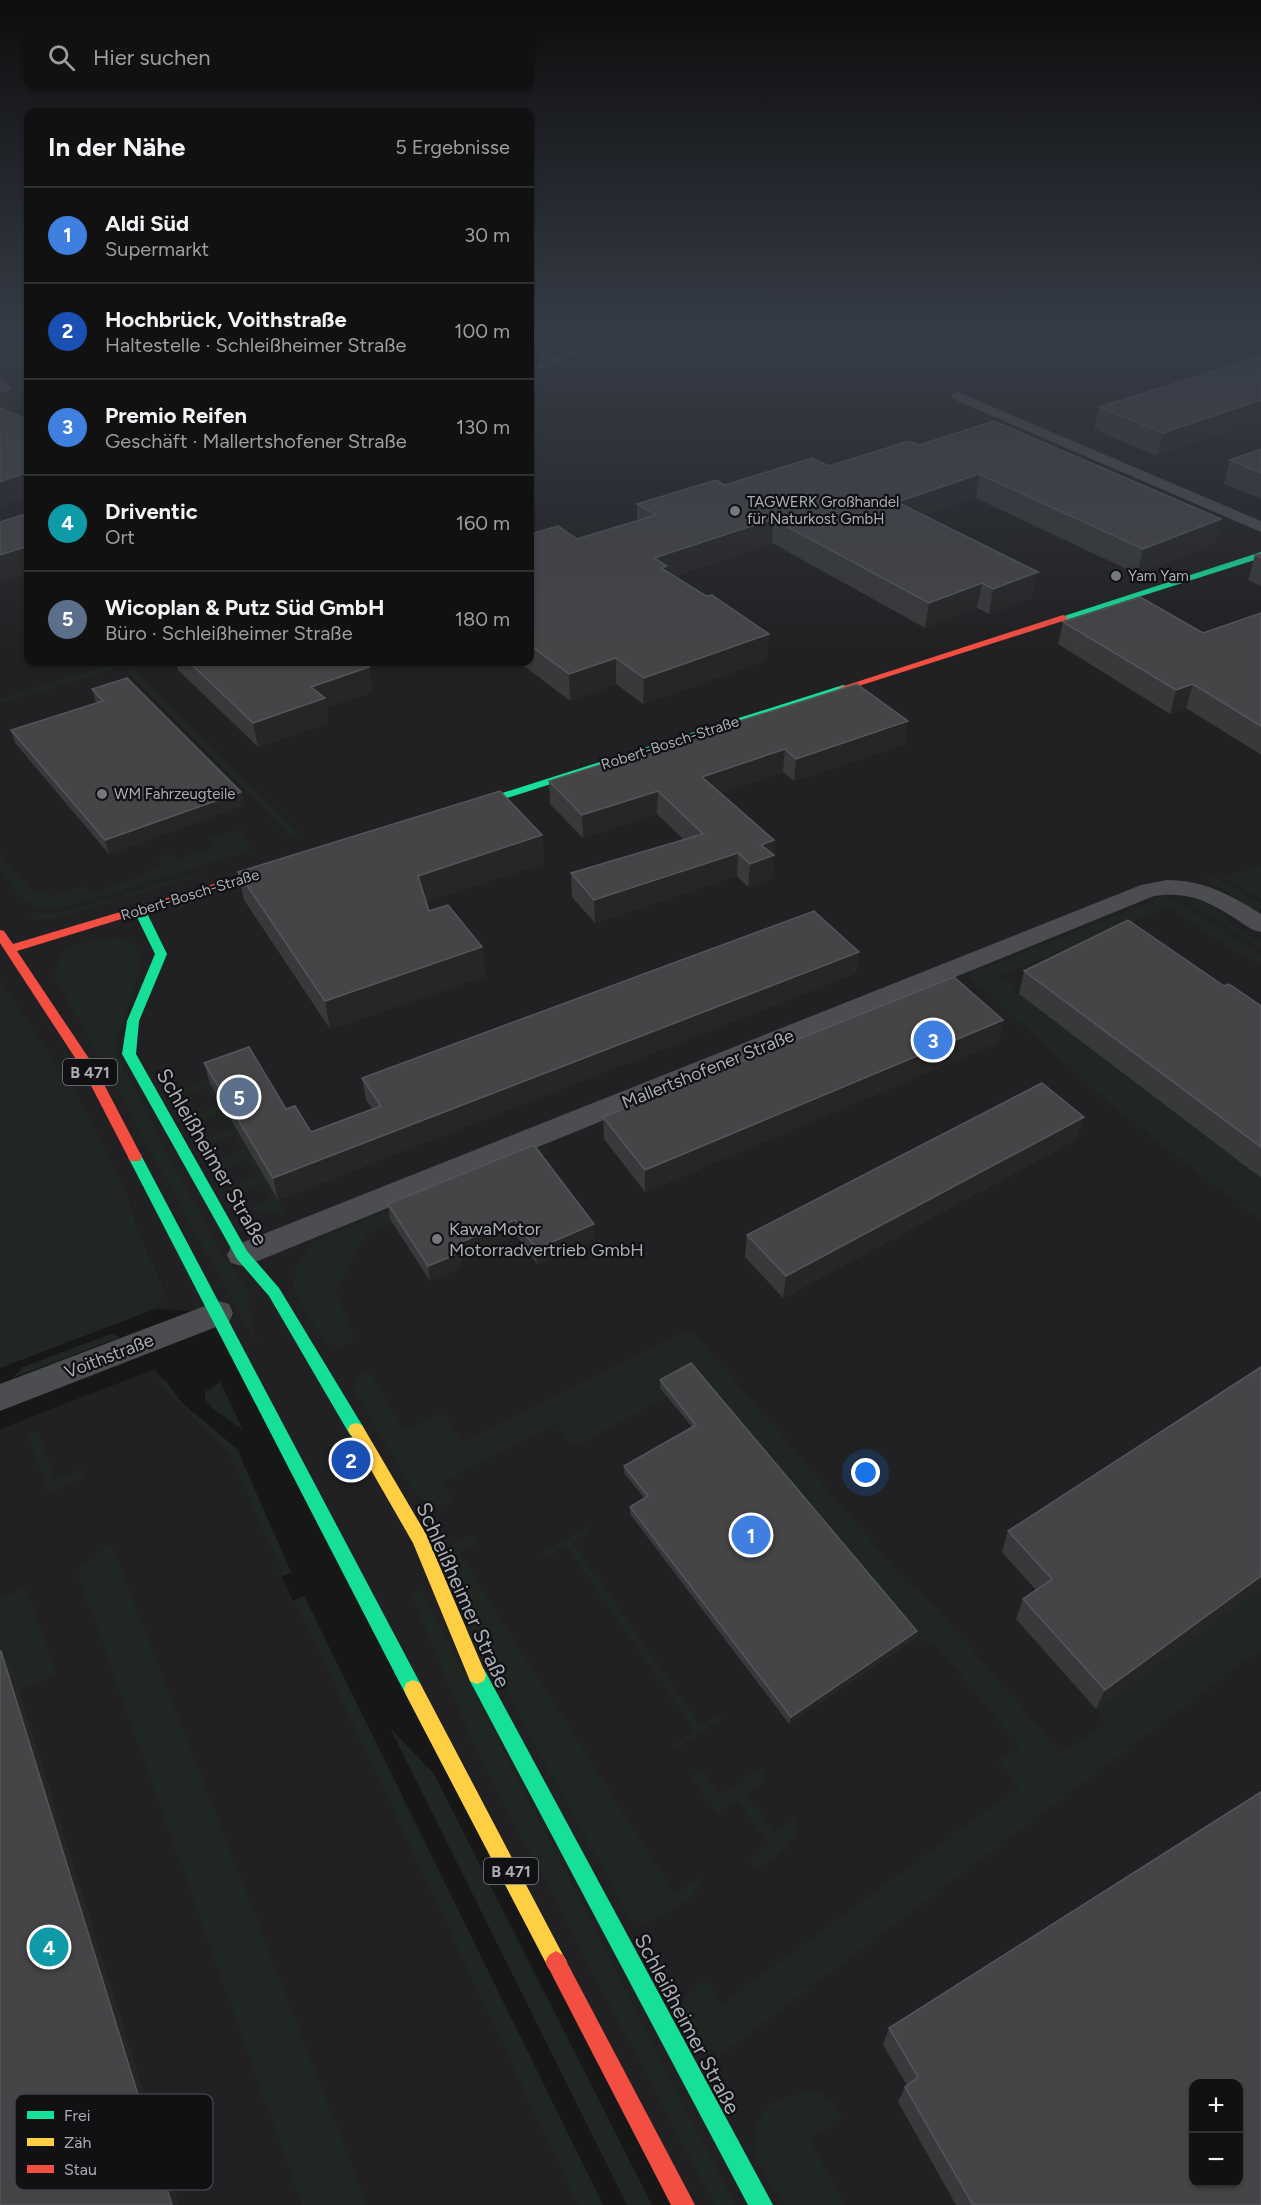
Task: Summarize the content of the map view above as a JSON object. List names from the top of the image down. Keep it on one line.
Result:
{"streets":{"street":["Robert-Bosch-Straße","Mallertshofener Straße","B 471","Schleißheimer Straße","Voithstraße"]},"crossings":[["Robert-Bosch-Straße","B 471"],["Robert-Bosch-Straße","Schleißheimer Straße"],["Mallertshofener Straße","Schleißheimer Straße"],["B 471","Voithstraße"]],"places":["TAGWERK Großhandel für Naturkost GmbH","Yam Yam","WM Fahrzeugteile","KawaMotor Motorradvertrieb GmbH"],"legend":["Frei","Zäh","Stau"],"page":{"search":"Hier suchen","heading":["In der Nähe","5 Ergebnisse"],"list":[{"mark":"1","name":"Aldi Süd","note":"Supermarkt","value":"30 m"},{"mark":"2","name":"Hochbrück, Voithstraße","note":"Haltestelle · Schleißheimer Straße","value":"100 m"},{"mark":"3","name":"Premio Reifen","note":"Geschäft · Mallertshofener Straße","value":"130 m"},{"mark":"4","name":"Driventic","note":"Ort","value":"160 m"},{"mark":"5","name":"Wicoplan & Putz Süd GmbH","note":"Büro · Schleißheimer Straße","value":"180 m"}],"pins":["3","5","2","1","4"],"map_buttons":["+","−"]}}
